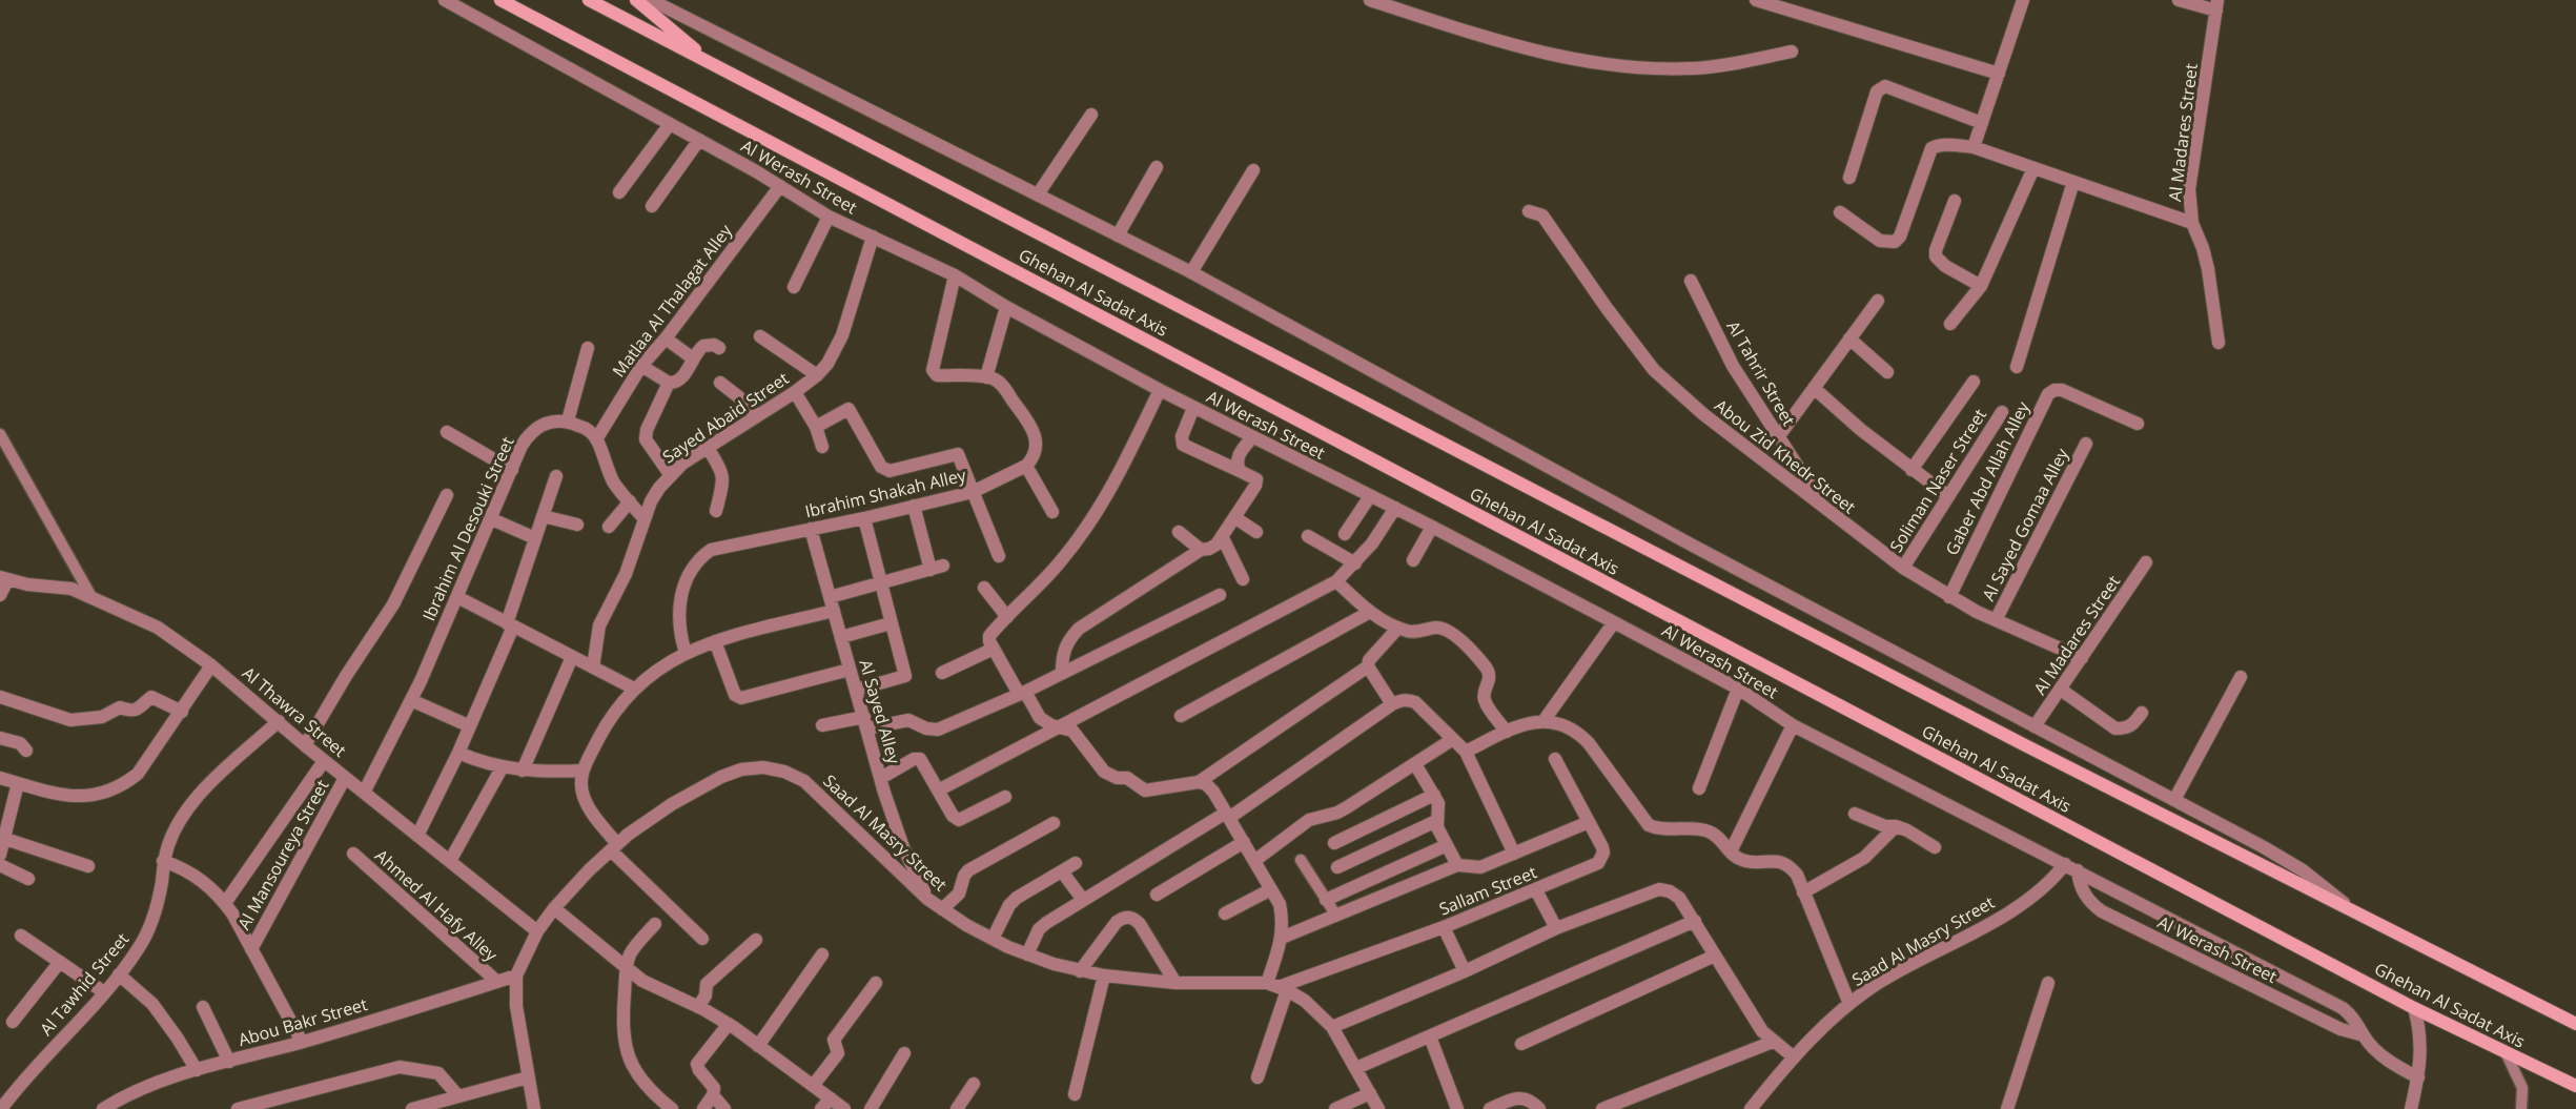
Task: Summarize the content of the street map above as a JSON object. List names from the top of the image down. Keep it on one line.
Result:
{"streets":{"main road":["Ghehan Al Sadat Axis"],"street":["Al Madares Street","Al Werash Street","Matlaa Al Thalagat Alley","Al Tahrir Street","Sayed Abaid Street","Abou Zid Khedr Street","Gaber Abd Allah Alley","Soliman Naser Street","Ibrahim Shakah Alley","Al Sayed Gomaa Alley","Ibrahim Al Desouki Street","Al Thawra Street","Al Sayed Alley","Saad Al Masry Street","Al Mansoureya Street","Sallam Street","Ahmed Al Hafy Alley","Al Tawhid Street","Abou Bakr Street"]},"crossings":[["Al Madares Street","Abou Zid Khedr Street"],["Al Werash Street","Matlaa Al Thalagat Alley"],["Al Werash Street","Sayed Abaid Street"],["Al Werash Street","Saad Al Masry Street"],["Al Tahrir Street","Abou Zid Khedr Street"],["Abou Zid Khedr Street","Gaber Abd Allah Alley"],["Abou Zid Khedr Street","Soliman Naser Street"],["Abou Zid Khedr Street","Al Sayed Gomaa Alley"],["Ibrahim Shakah Alley","Al Sayed Alley"],["Ibrahim Al Desouki Street","Al Thawra Street"],["Al Thawra Street","Saad Al Masry Street"],["Al Thawra Street","Al Mansoureya Street"],["Al Thawra Street","Al Tawhid Street"],["Al Sayed Alley","Saad Al Masry Street"],["Saad Al Masry Street","Sallam Street"],["Saad Al Masry Street","Abou Bakr Street"],["Ahmed Al Hafy Alley","Abou Bakr Street"]]}
